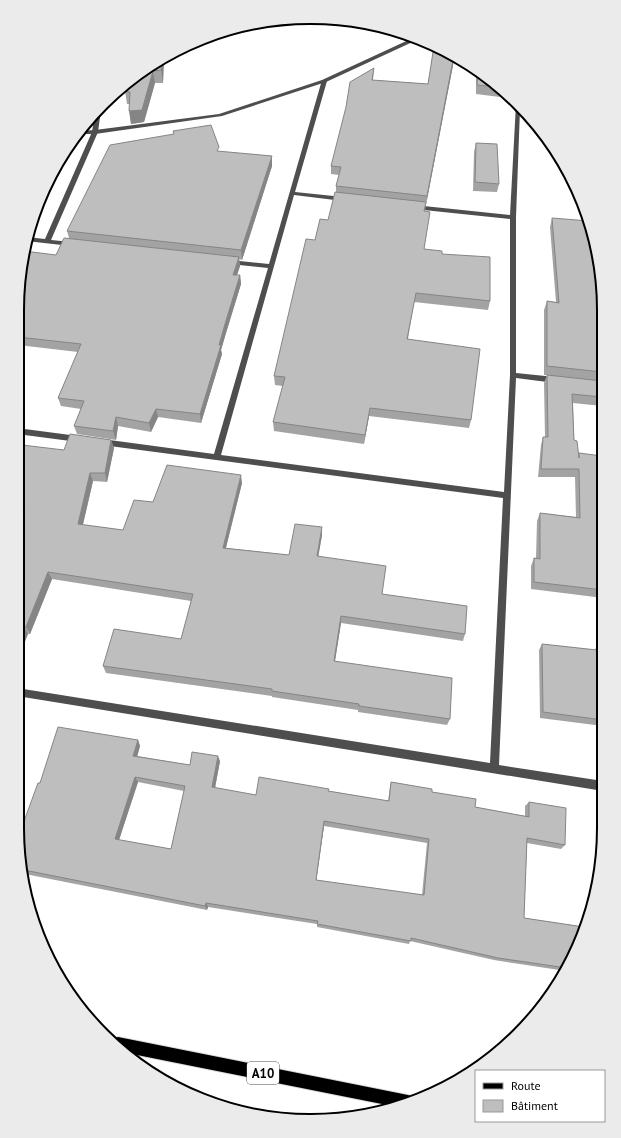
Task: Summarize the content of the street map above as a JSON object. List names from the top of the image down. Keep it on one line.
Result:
{"streets":{"main road":["A10"]},"legend":["Route","Bâtiment"]}
